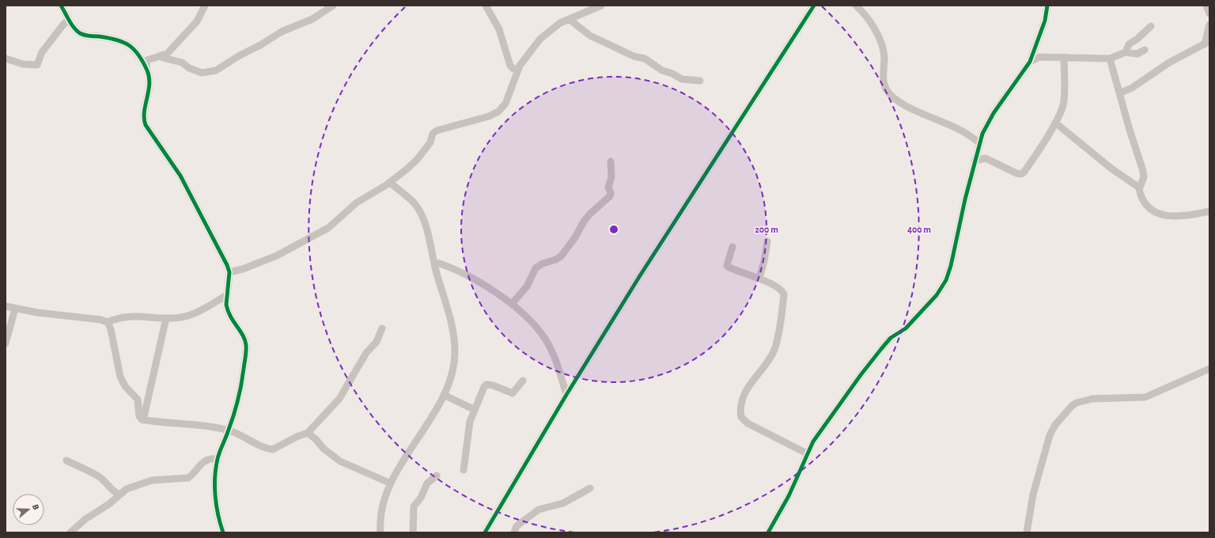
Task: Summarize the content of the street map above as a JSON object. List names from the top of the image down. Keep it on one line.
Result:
{"north":"right","rings":["200 m","400 m"]}
